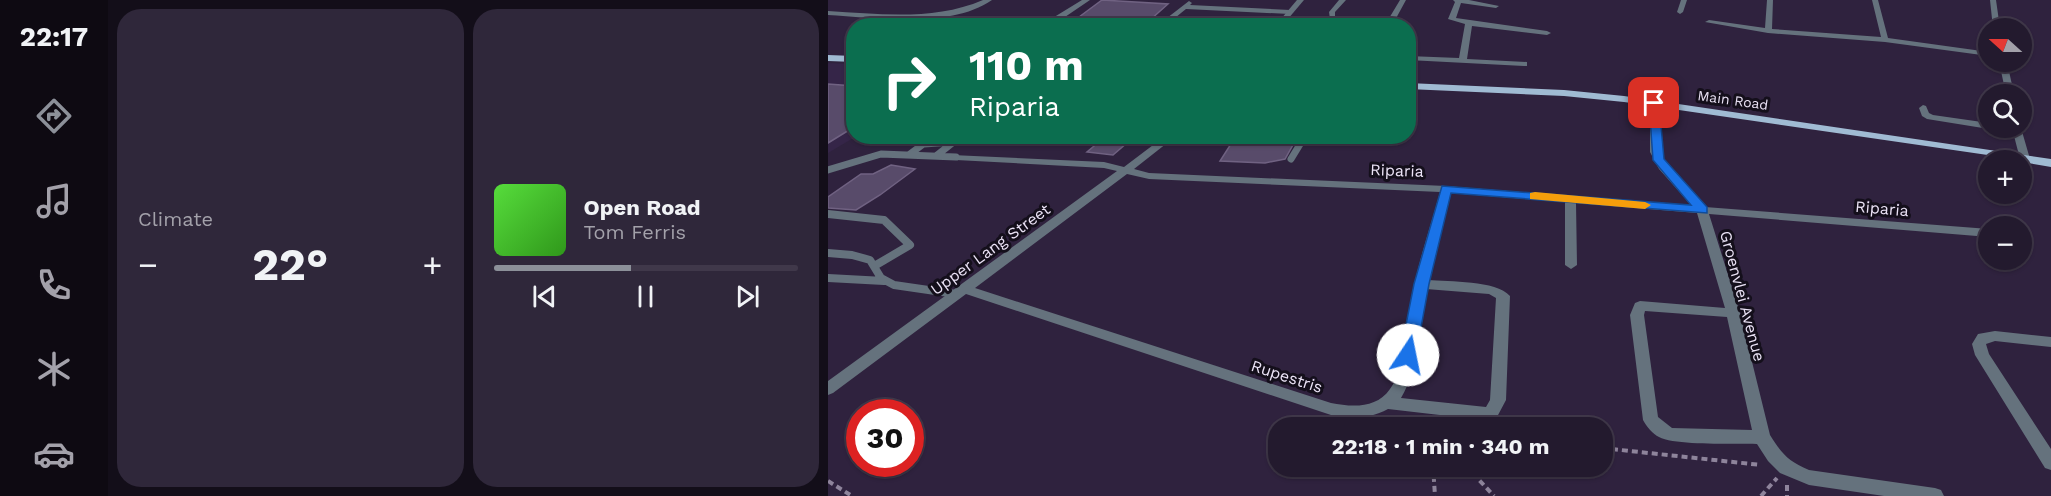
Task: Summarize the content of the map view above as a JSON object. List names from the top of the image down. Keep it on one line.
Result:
{"streets":{"main road":["Main Road"],"street":["Riparia","Upper Lang Street","Groenvlei Avenue","Rupestris"]},"crossings":[["Main Road","Groenvlei Avenue"],["Riparia","Upper Lang Street"],["Riparia","Groenvlei Avenue"],["Riparia","Rupestris"],["Upper Lang Street","Rupestris"]],"north":"left","page":{"tabs":"22:17","tile":"Climate","map_buttons":["+","−"],"turn":["110 m","Riparia"],"song":["Open Road","Tom Ferris"],"heat":["−","22°","+"],"limit":"30","trip":"22:18 · 1 min · 340 m"}}
